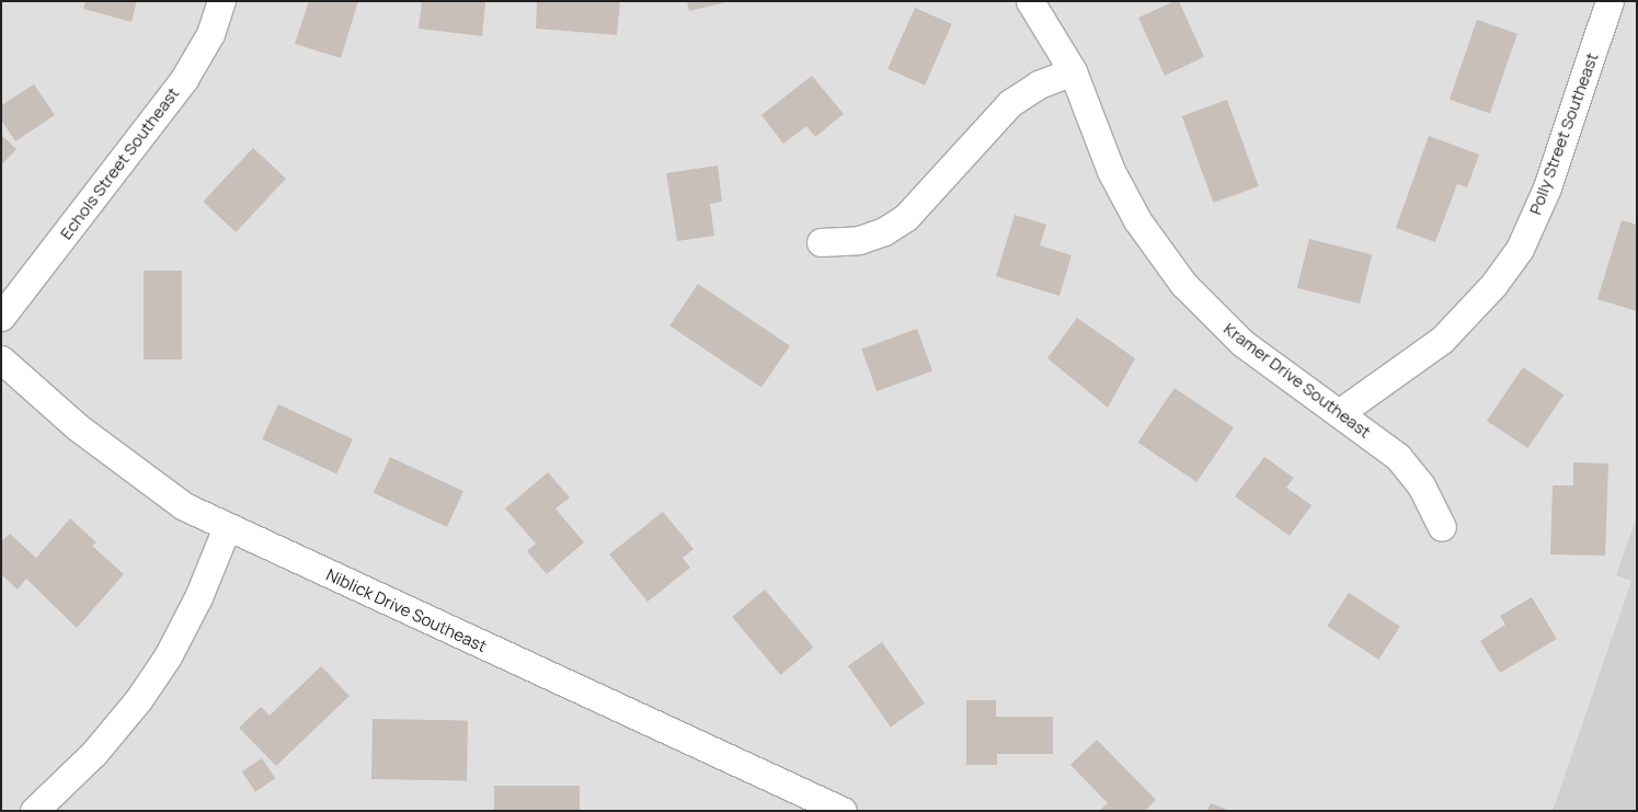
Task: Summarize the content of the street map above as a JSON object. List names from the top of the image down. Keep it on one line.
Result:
{"streets":{"street":["Polly Street Southeast","Echols Street Southeast","Kramer Drive Southeast","Niblick Drive Southeast"]},"crossings":[["Polly Street Southeast","Kramer Drive Southeast"]]}
